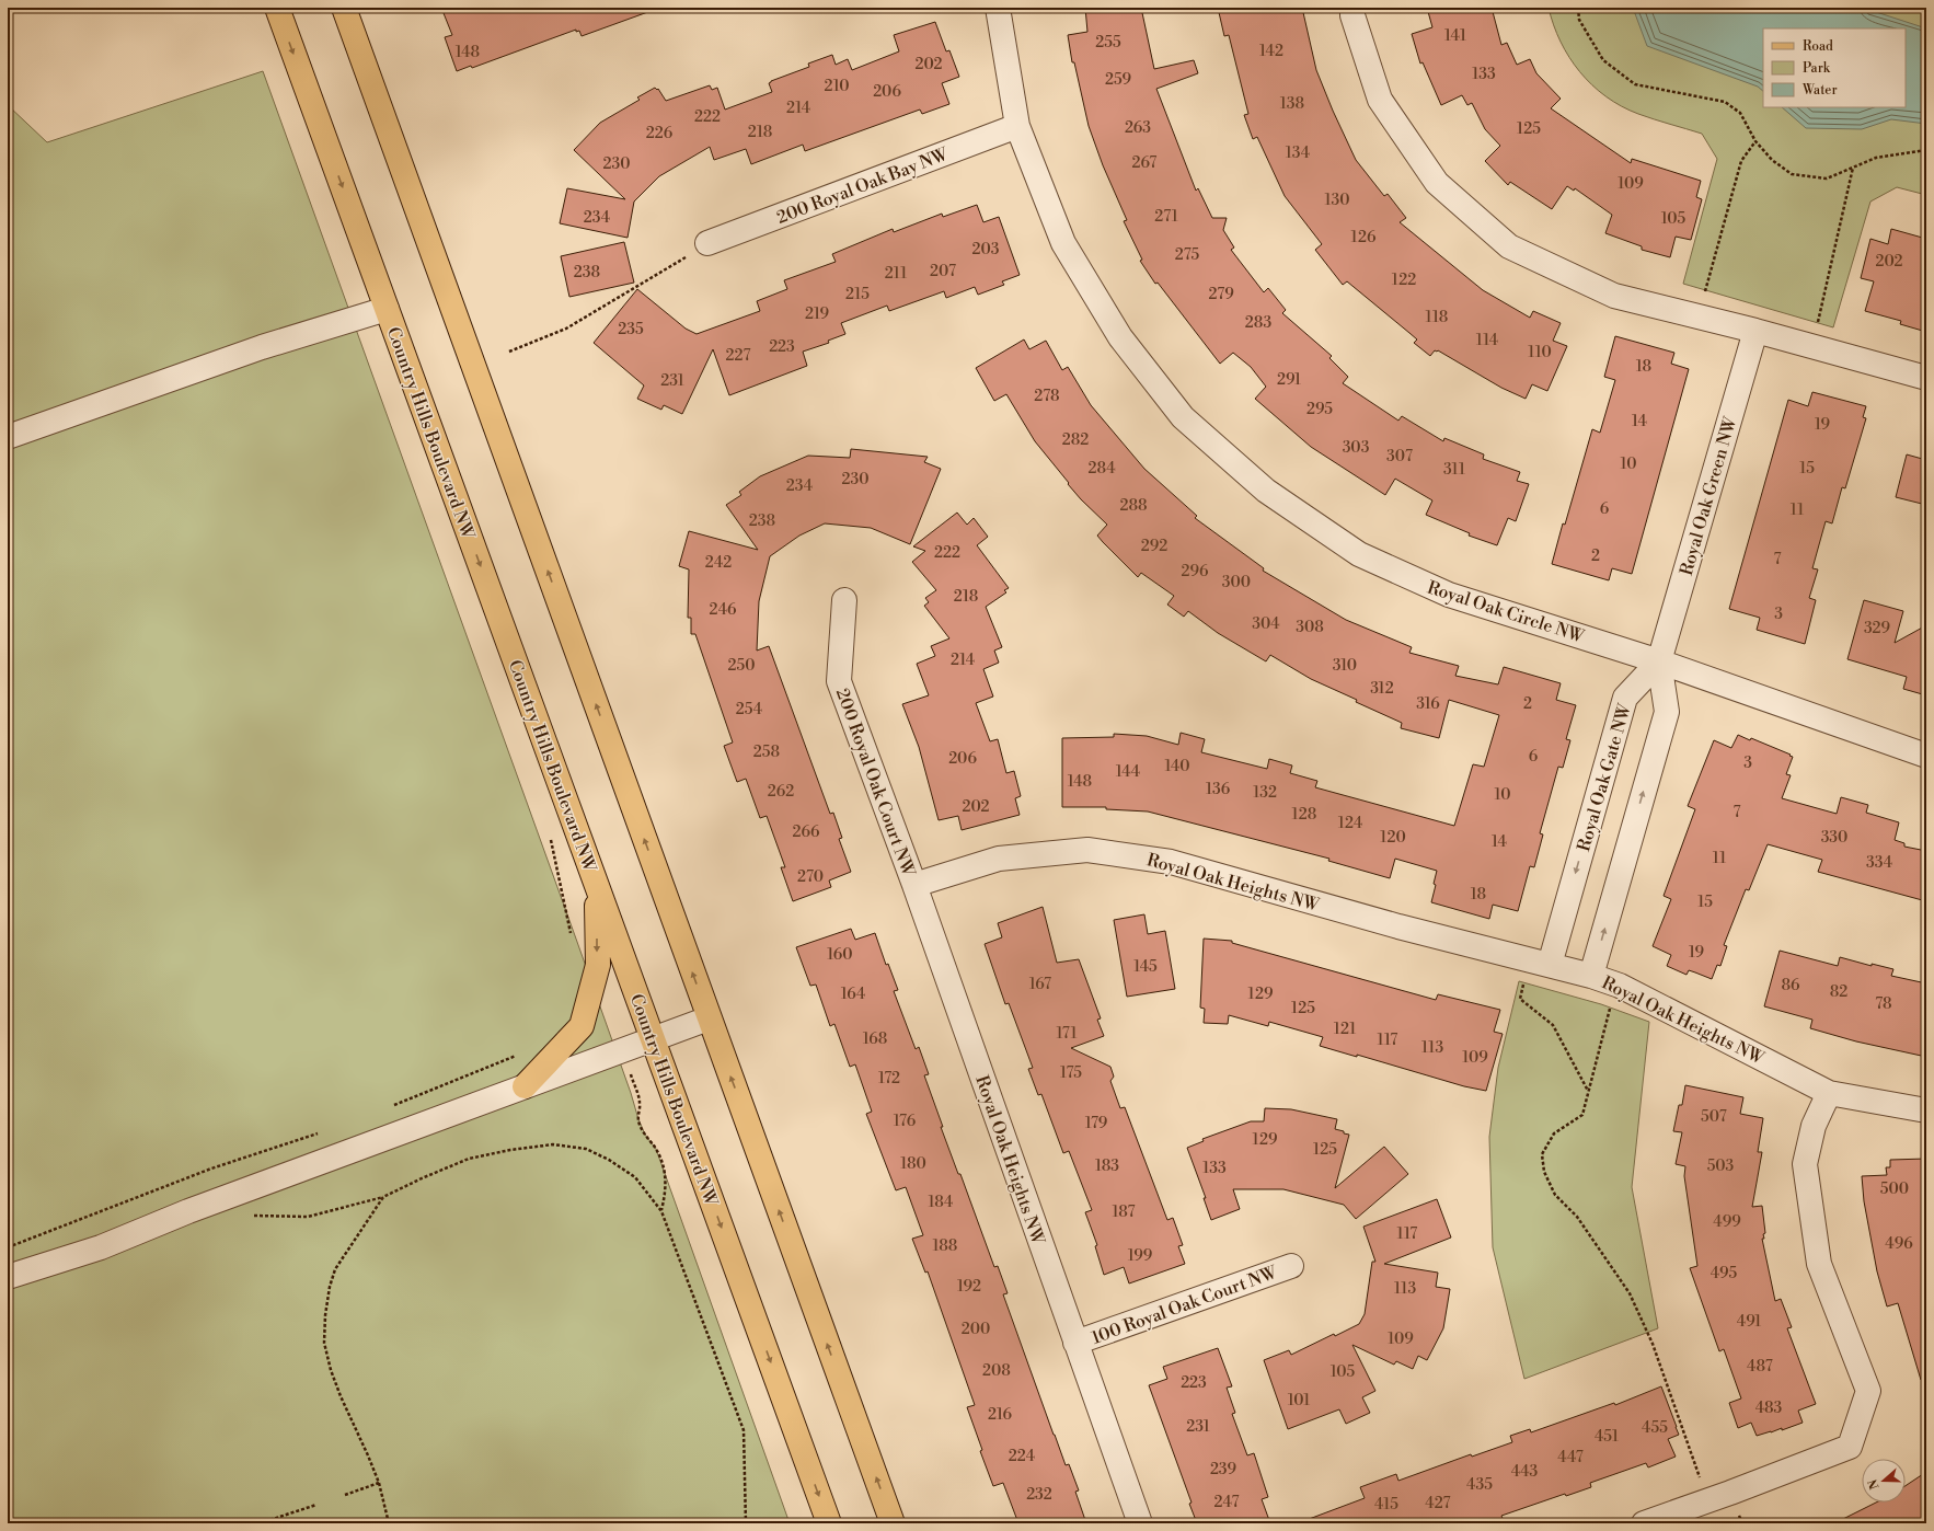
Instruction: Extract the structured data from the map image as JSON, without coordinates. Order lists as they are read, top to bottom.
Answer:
{
  "streets": {
    "main road": ["Country Hills Boulevard NW"],
    "street": [
      "200 Royal Oak Bay NW",
      "Royal Oak Green NW",
      "Royal Oak Circle NW",
      "Royal Oak Gate NW",
      "200 Royal Oak Court NW",
      "Royal Oak Heights NW",
      "100 Royal Oak Court NW"
    ]
  },
  "crossings": [
    ["200 Royal Oak Bay NW", "Royal Oak Circle NW"],
    ["Royal Oak Green NW", "Royal Oak Circle NW"],
    ["Royal Oak Green NW", "Royal Oak Gate NW"],
    ["Royal Oak Circle NW", "Royal Oak Gate NW"],
    ["Royal Oak Gate NW", "Royal Oak Heights NW"],
    ["200 Royal Oak Court NW", "Royal Oak Heights NW"],
    ["Royal Oak Heights NW", "100 Royal Oak Court NW"]
  ],
  "house_numbers": [
    "141",
    "255",
    "142",
    "148",
    "202",
    "133",
    "259",
    "210",
    "206",
    "138",
    "214",
    "222",
    "263",
    "125",
    "218",
    "226",
    "134",
    "267",
    "230",
    "109",
    "130",
    "271",
    "234",
    "105",
    "126",
    "203",
    "275",
    "202",
    "207",
    "238",
    "211",
    "122",
    "215",
    "279",
    "219",
    "118",
    "283",
    "235",
    "114",
    "223",
    "110",
    "227",
    "18",
    "291",
    "231",
    "278",
    "295",
    "14",
    "19",
    "282",
    "303",
    "307",
    "10",
    "284",
    "15",
    "311",
    "230",
    "234",
    "288",
    "6",
    "11",
    "238",
    "292",
    "222",
    "2",
    "7",
    "242",
    "296",
    "300",
    "218",
    "246",
    "3",
    "304",
    "308",
    "329",
    "214",
    "250",
    "310",
    "312",
    "316",
    "2",
    "254",
    "258",
    "6",
    "206",
    "3",
    "140",
    "144",
    "148",
    "136",
    "262",
    "132",
    "10",
    "202",
    "7",
    "128",
    "124",
    "266",
    "120",
    "330",
    "14",
    "11",
    "334",
    "270",
    "18",
    "15",
    "19",
    "160",
    "145",
    "167",
    "86",
    "82",
    "164",
    "129",
    "78",
    "125",
    "121",
    "171",
    "168",
    "117",
    "113",
    "109",
    "175",
    "172",
    "507",
    "176",
    "179",
    "129",
    "125",
    "180",
    "183",
    "503",
    "133",
    "500",
    "184",
    "187",
    "499",
    "117",
    "496",
    "188",
    "199",
    "495",
    "192",
    "113",
    "491",
    "200",
    "109",
    "487",
    "208",
    "105",
    "223",
    "101",
    "483",
    "216",
    "231",
    "455",
    "451",
    "224",
    "447",
    "239",
    "443",
    "435",
    "232",
    "247",
    "427",
    "415"
  ],
  "legend": ["Road", "Park", "Water"],
  "north": "left"
}
